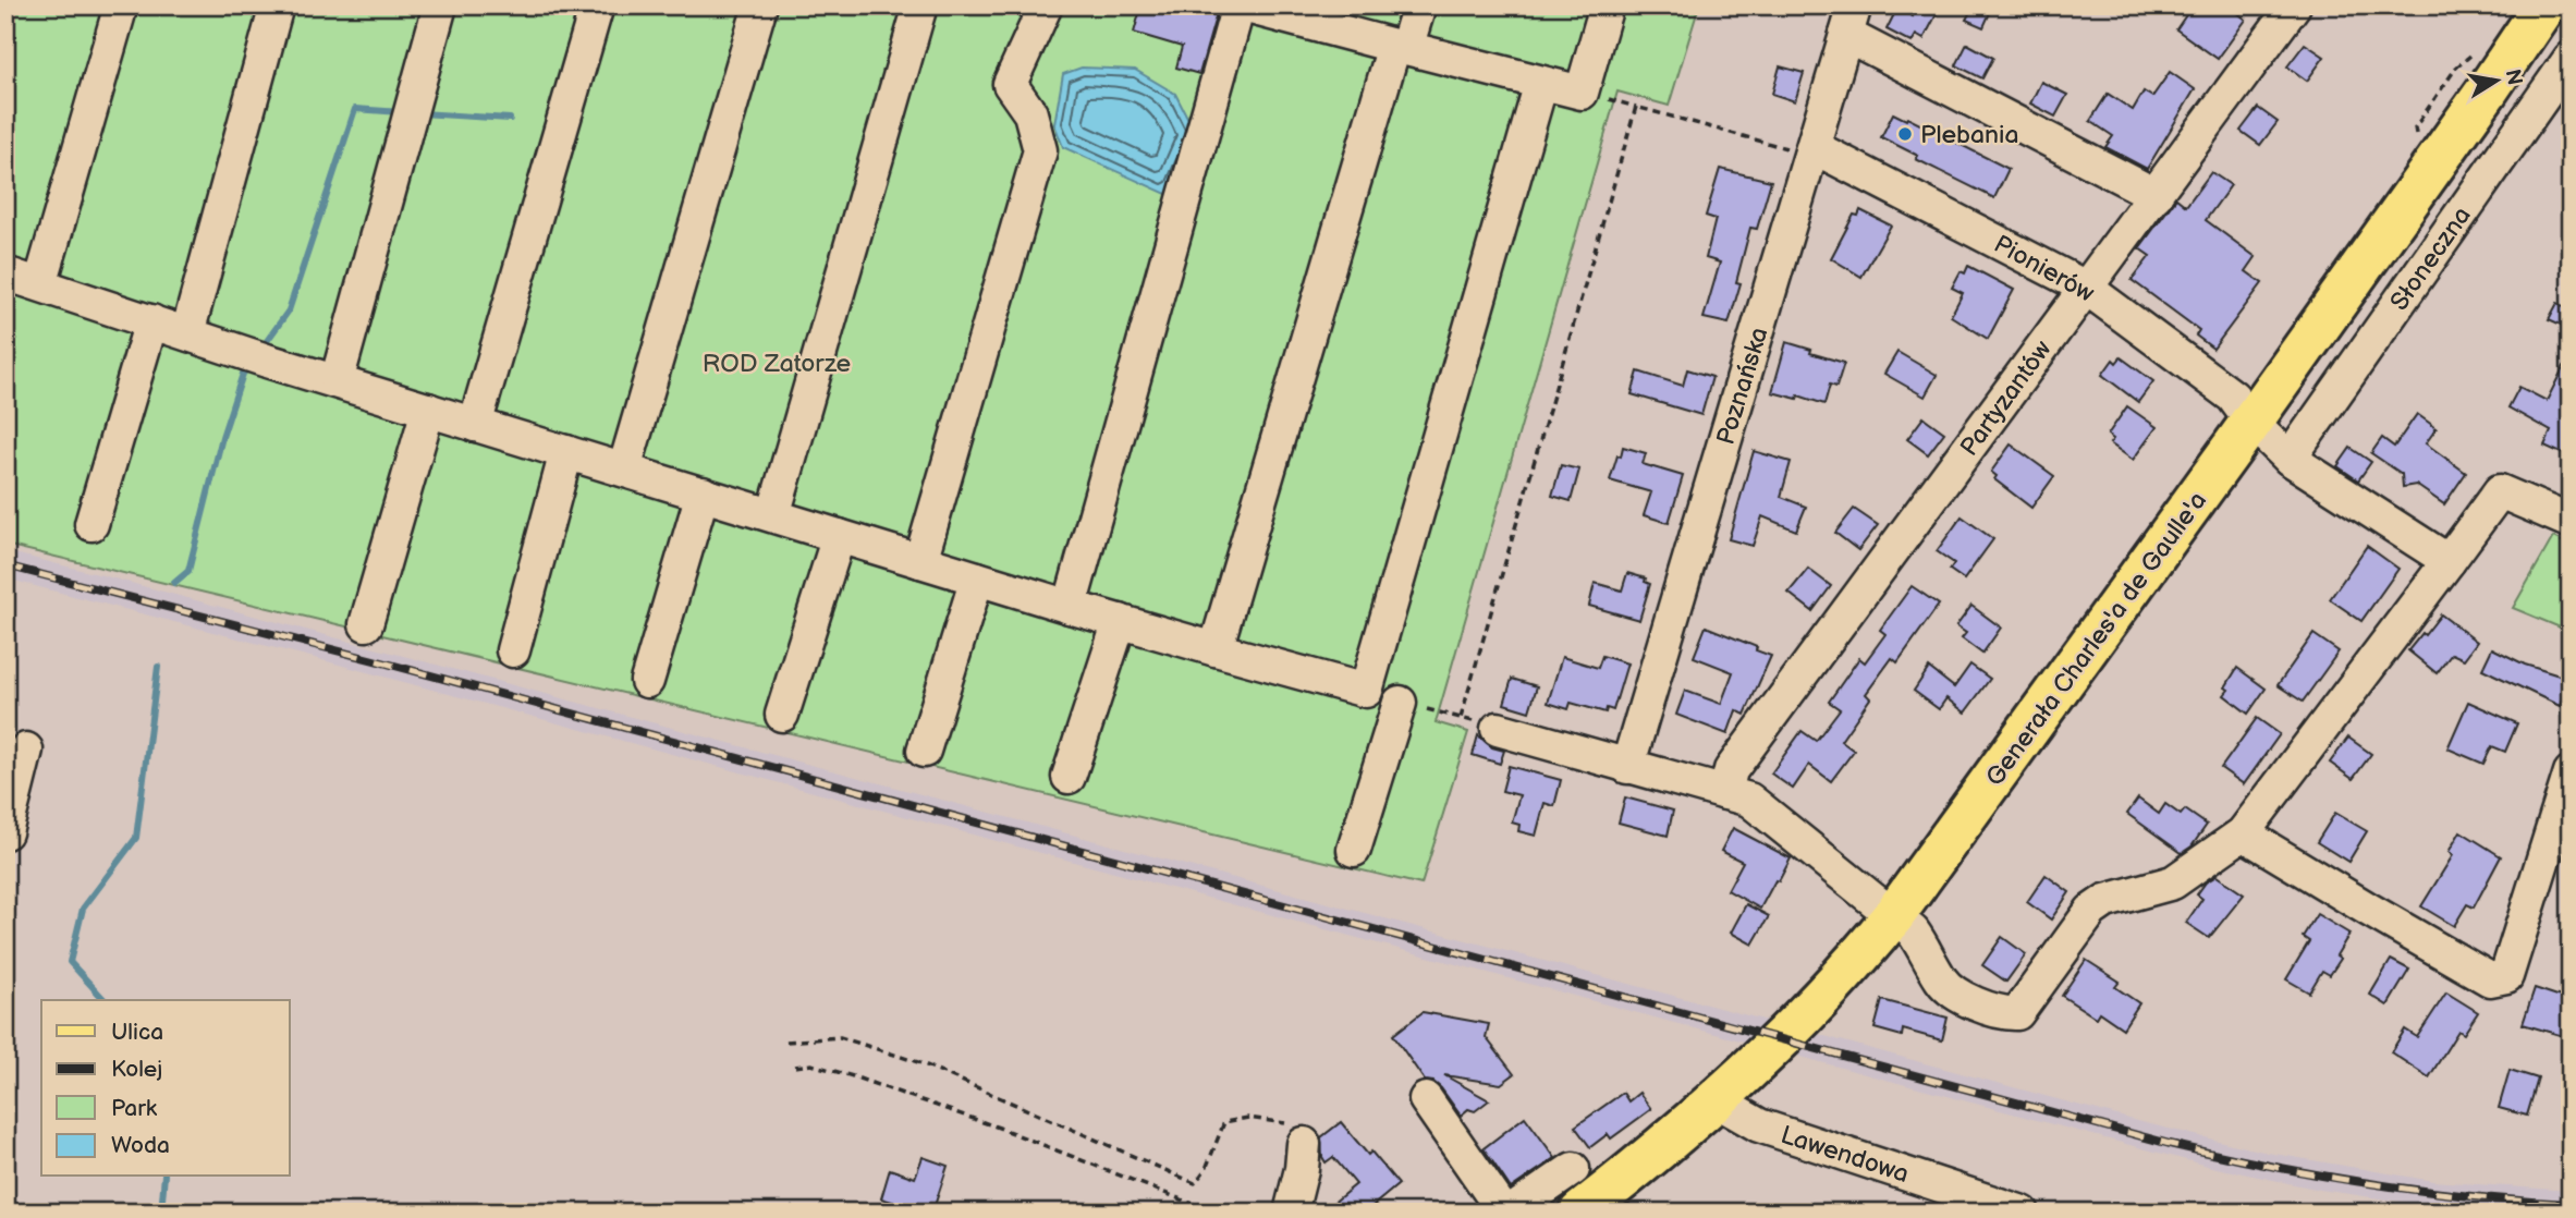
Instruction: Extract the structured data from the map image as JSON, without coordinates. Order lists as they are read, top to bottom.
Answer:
{
  "streets": {
    "main road": ["Generała Charles'a de Gaulle'a"],
    "street": [
      "Słoneczna",
      "Pionierów",
      "Poznańska",
      "Partyzantów",
      "Lawendowa"
    ]
  },
  "crossings": [
    ["Słoneczna", "Pionierów"],
    ["Pionierów", "Poznańska"],
    ["Pionierów", "Partyzantów"],
    ["Pionierów", "Generała Charles'a de Gaulle'a"],
    ["Generała Charles'a de Gaulle'a", "Lawendowa"]
  ],
  "parks": ["ROD Zatorze"],
  "places": ["Plebania"],
  "legend": [
    "Ulica",
    "Kolej",
    "Park",
    "Woda"
  ],
  "north": "right"
}
